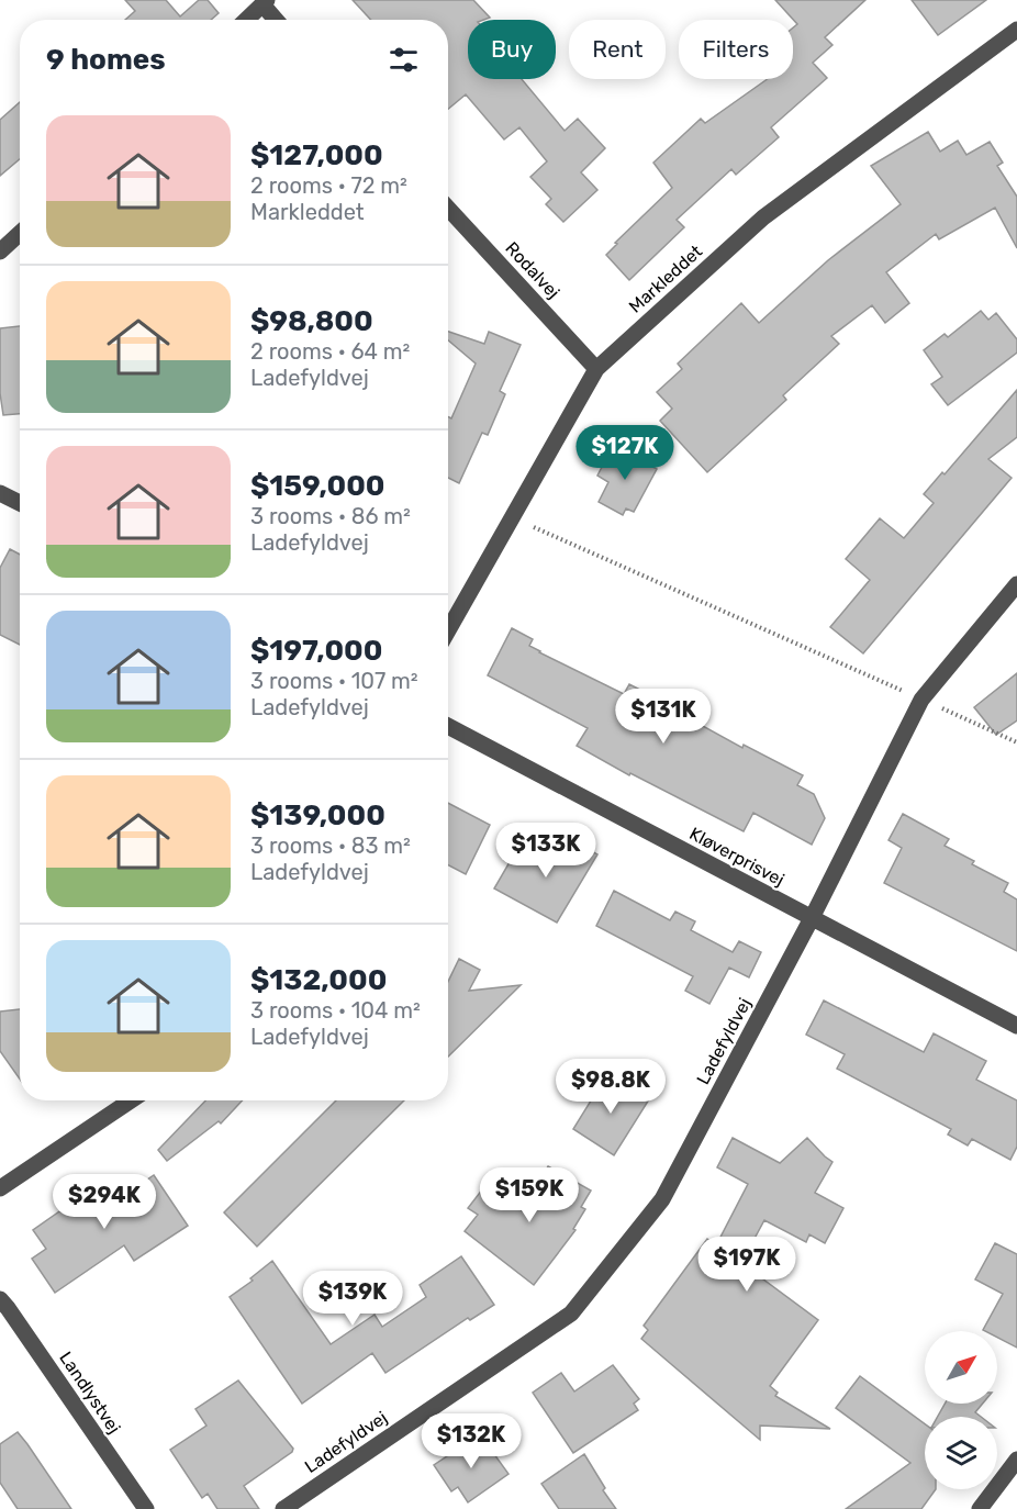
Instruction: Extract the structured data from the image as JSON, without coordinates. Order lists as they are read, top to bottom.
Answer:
{
  "streets": {
    "street": [
      "Rodalvej",
      "Markleddet",
      "Kløverprisvej",
      "Ladefyldvej",
      "Landlystvej"
    ]
  },
  "crossings": [
    ["Rodalvej", "Markleddet"],
    ["Kløverprisvej", "Ladefyldvej"]
  ],
  "north": "top right",
  "page": {
    "chip": ["Buy", "Rent", "Filters"],
    "heading": "9 homes",
    "list": [
      {
        "name": "$127,000",
        "note": "2 rooms · 72 m² · Markleddet"
      },
      {
        "name": "$98,800",
        "note": "2 rooms · 64 m² · Ladefyldvej"
      },
      {
        "name": "$159,000",
        "note": "3 rooms · 86 m² · Ladefyldvej"
      },
      {
        "name": "$197,000",
        "note": "3 rooms · 107 m² · Ladefyldvej"
      },
      {
        "name": "$139,000",
        "note": "3 rooms · 83 m² · Ladefyldvej"
      },
      {
        "name": "$132,000",
        "note": "3 rooms · 104 m² · Ladefyldvej"
      }
    ],
    "price": [
      "$127K",
      "$131K",
      "$133K",
      "$98.8K",
      "$159K",
      "$294K",
      "$197K",
      "$139K",
      "$132K"
    ]
  }
}
